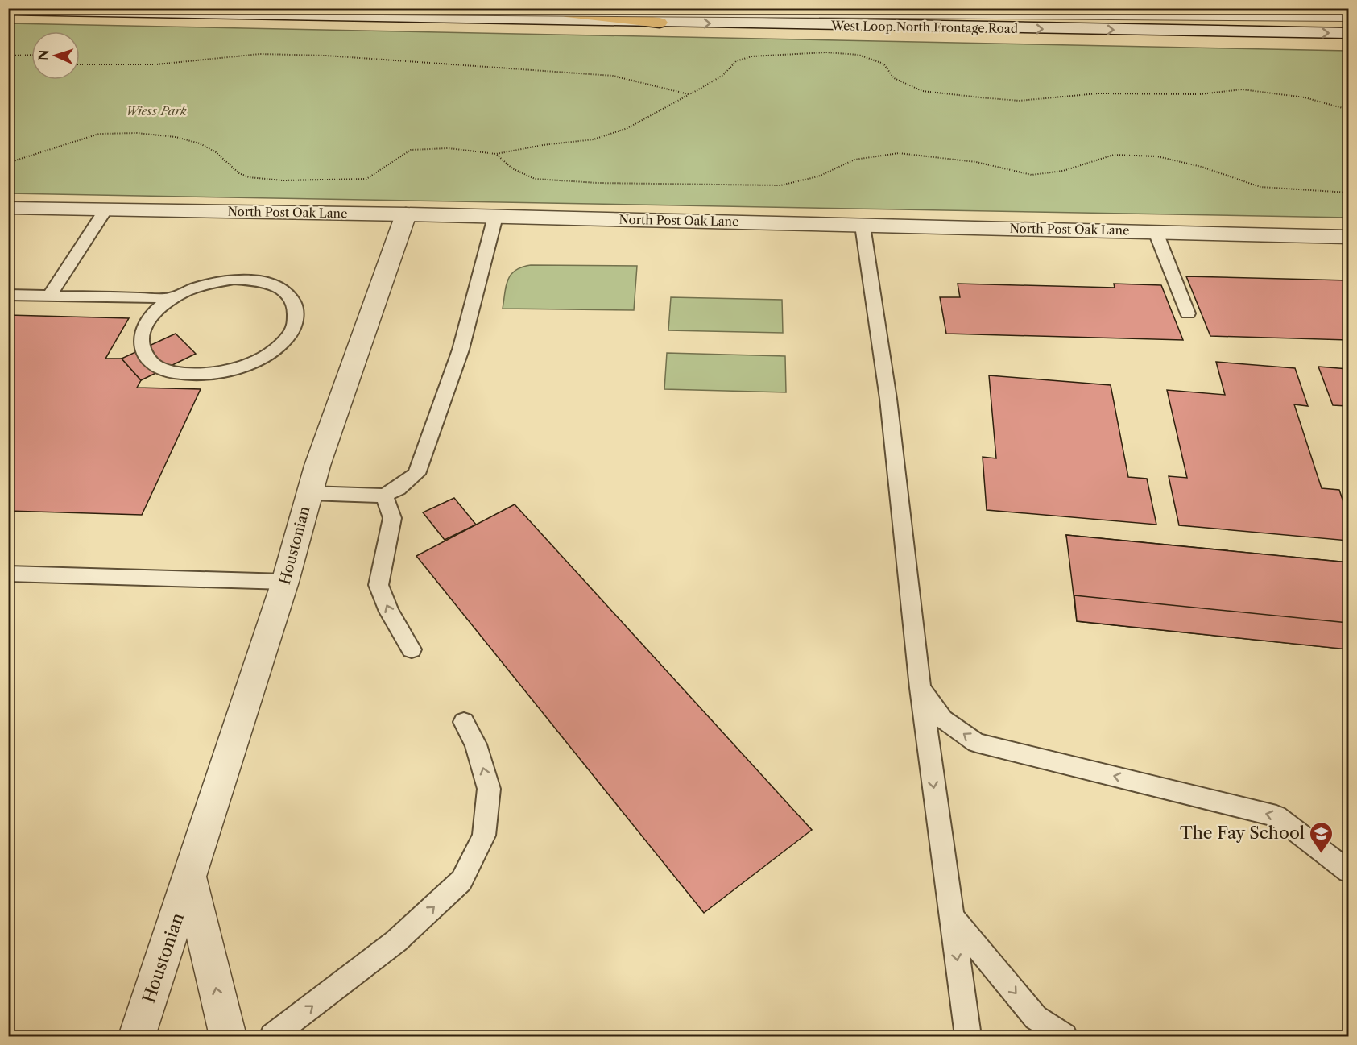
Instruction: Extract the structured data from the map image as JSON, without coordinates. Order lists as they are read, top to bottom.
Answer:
{
  "streets": {
    "street": ["West Loop North Frontage Road", "North Post Oak Lane", "Houstonian"]
  },
  "crossings": [
    ["North Post Oak Lane", "Houstonian"]
  ],
  "one_way": ["West Loop North Frontage Road"],
  "parks": ["Wiess Park"],
  "places": {
    "school or university": ["The Fay School"]
  },
  "north": "left"
}
